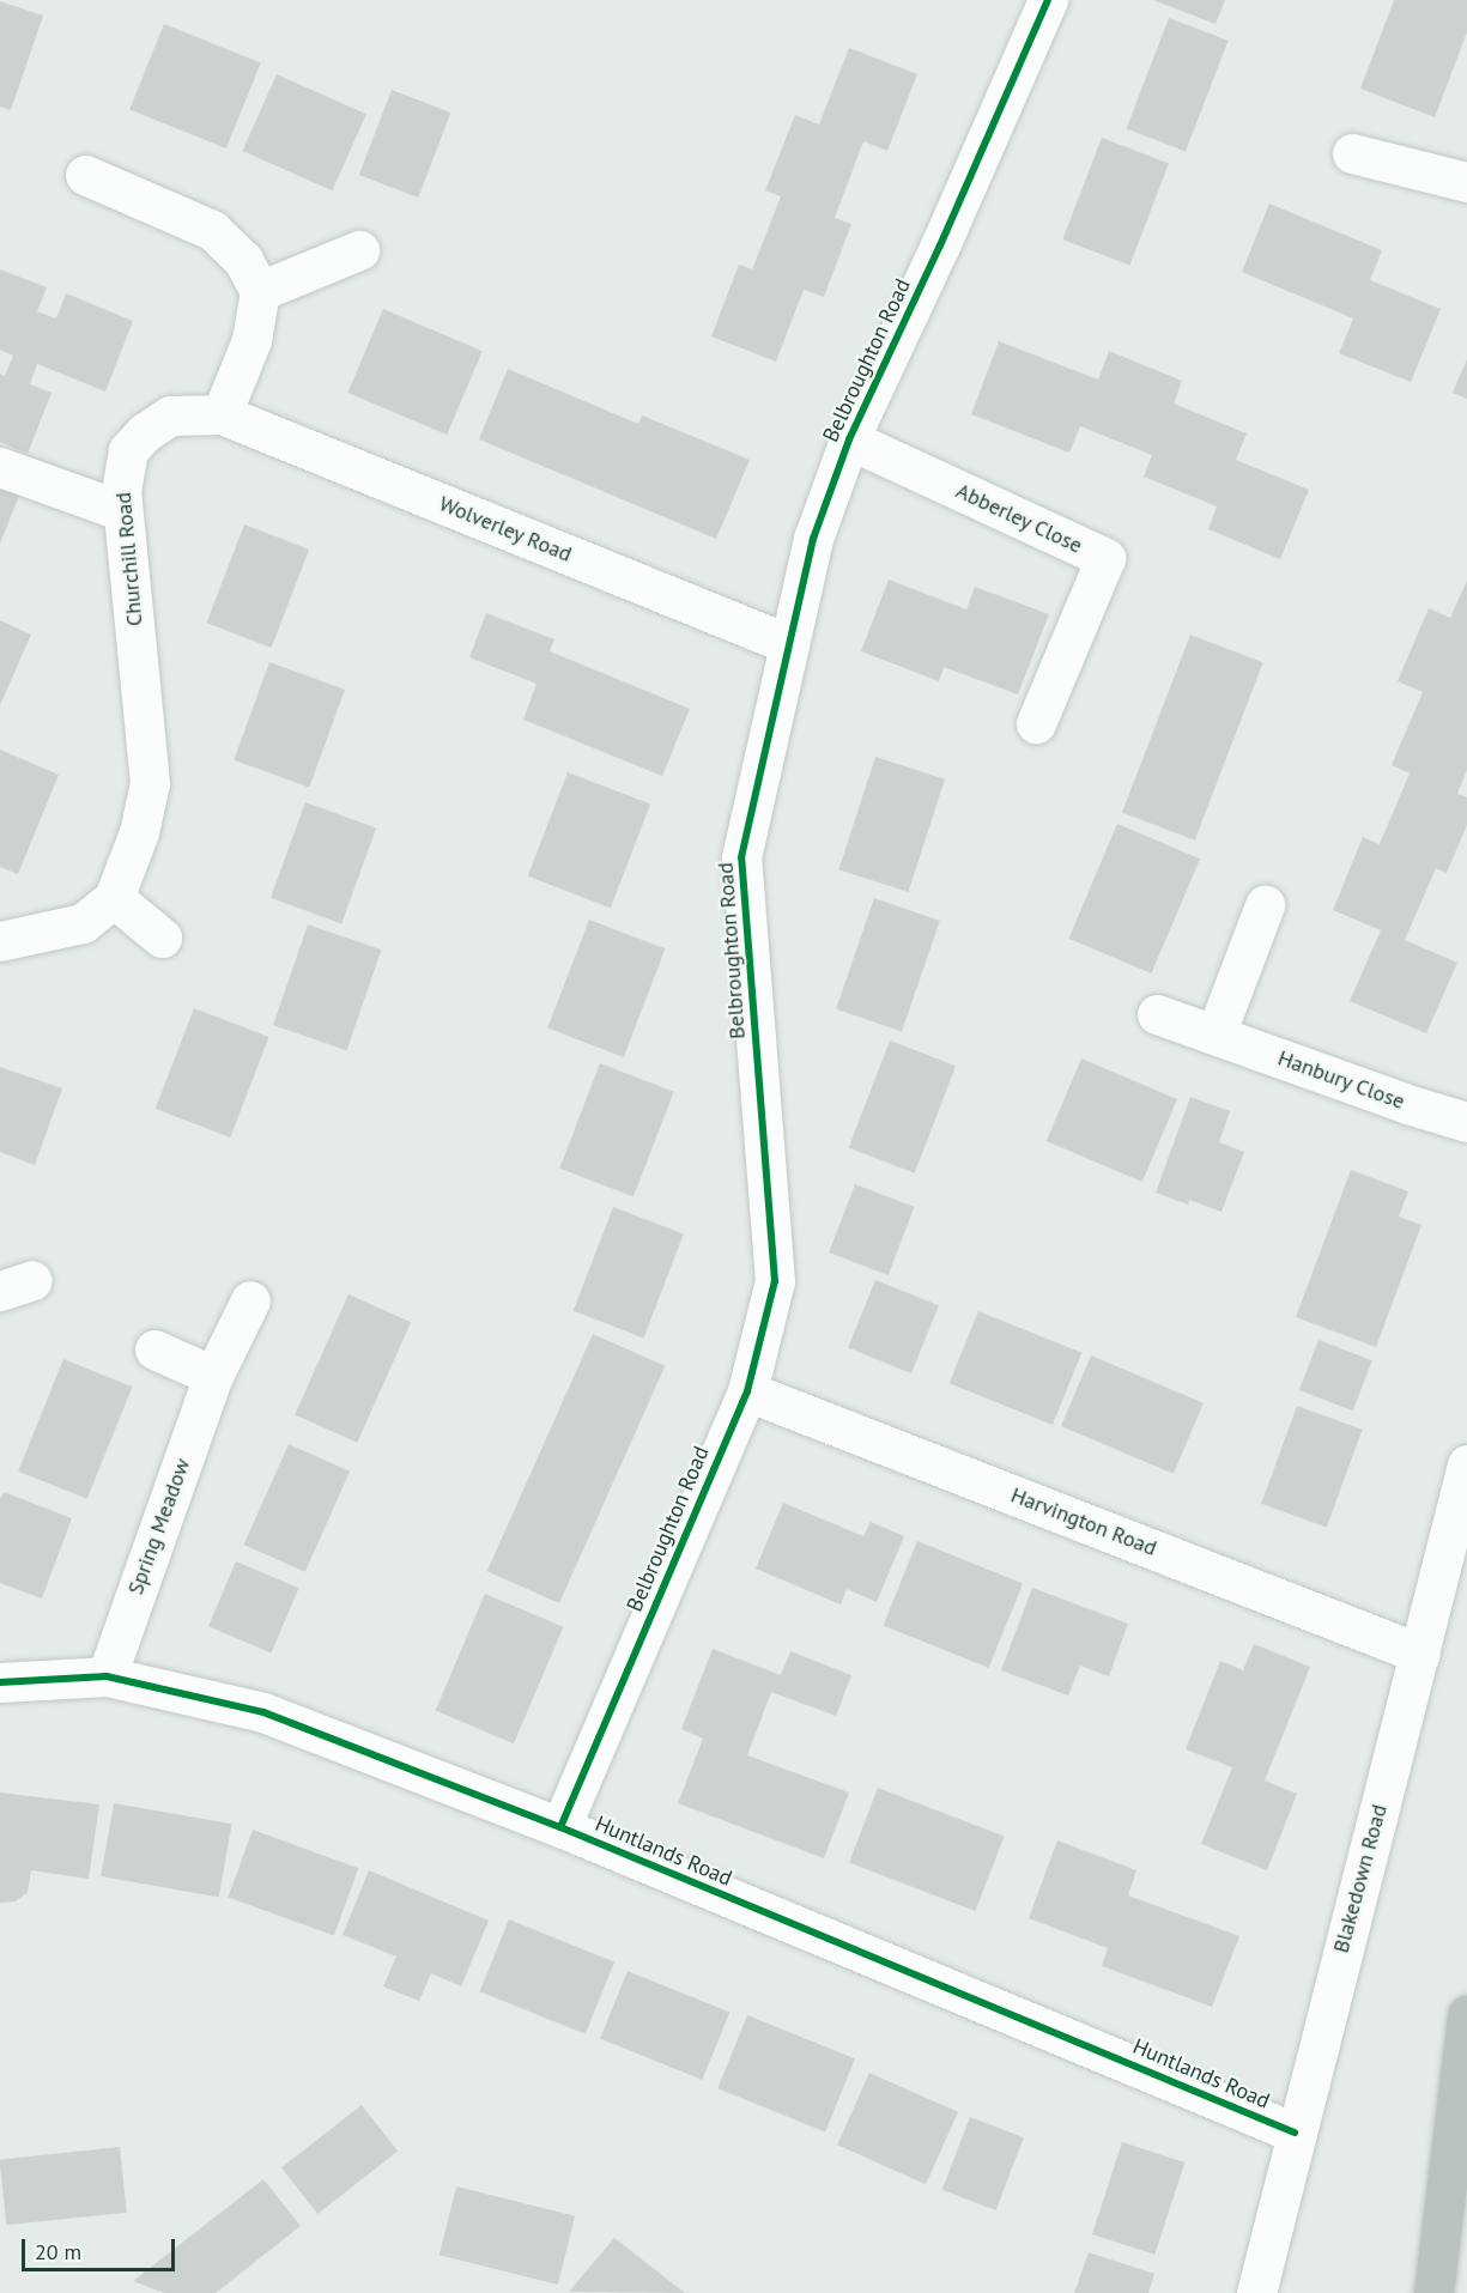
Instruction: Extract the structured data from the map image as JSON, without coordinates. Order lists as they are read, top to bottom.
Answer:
{
  "streets": {
    "street": [
      "Belbroughton Road",
      "Abberley Close",
      "Wolverley Road",
      "Churchill Road",
      "Hanbury Close",
      "Harvington Road",
      "Spring Meadow",
      "Huntlands Road",
      "Blakedown Road"
    ]
  },
  "crossings": [
    ["Belbroughton Road", "Abberley Close"],
    ["Belbroughton Road", "Wolverley Road"],
    ["Belbroughton Road", "Harvington Road"],
    ["Belbroughton Road", "Huntlands Road"],
    ["Wolverley Road", "Churchill Road"],
    ["Harvington Road", "Blakedown Road"],
    ["Spring Meadow", "Huntlands Road"],
    ["Huntlands Road", "Blakedown Road"]
  ],
  "scale_bar": "20 m"
}
